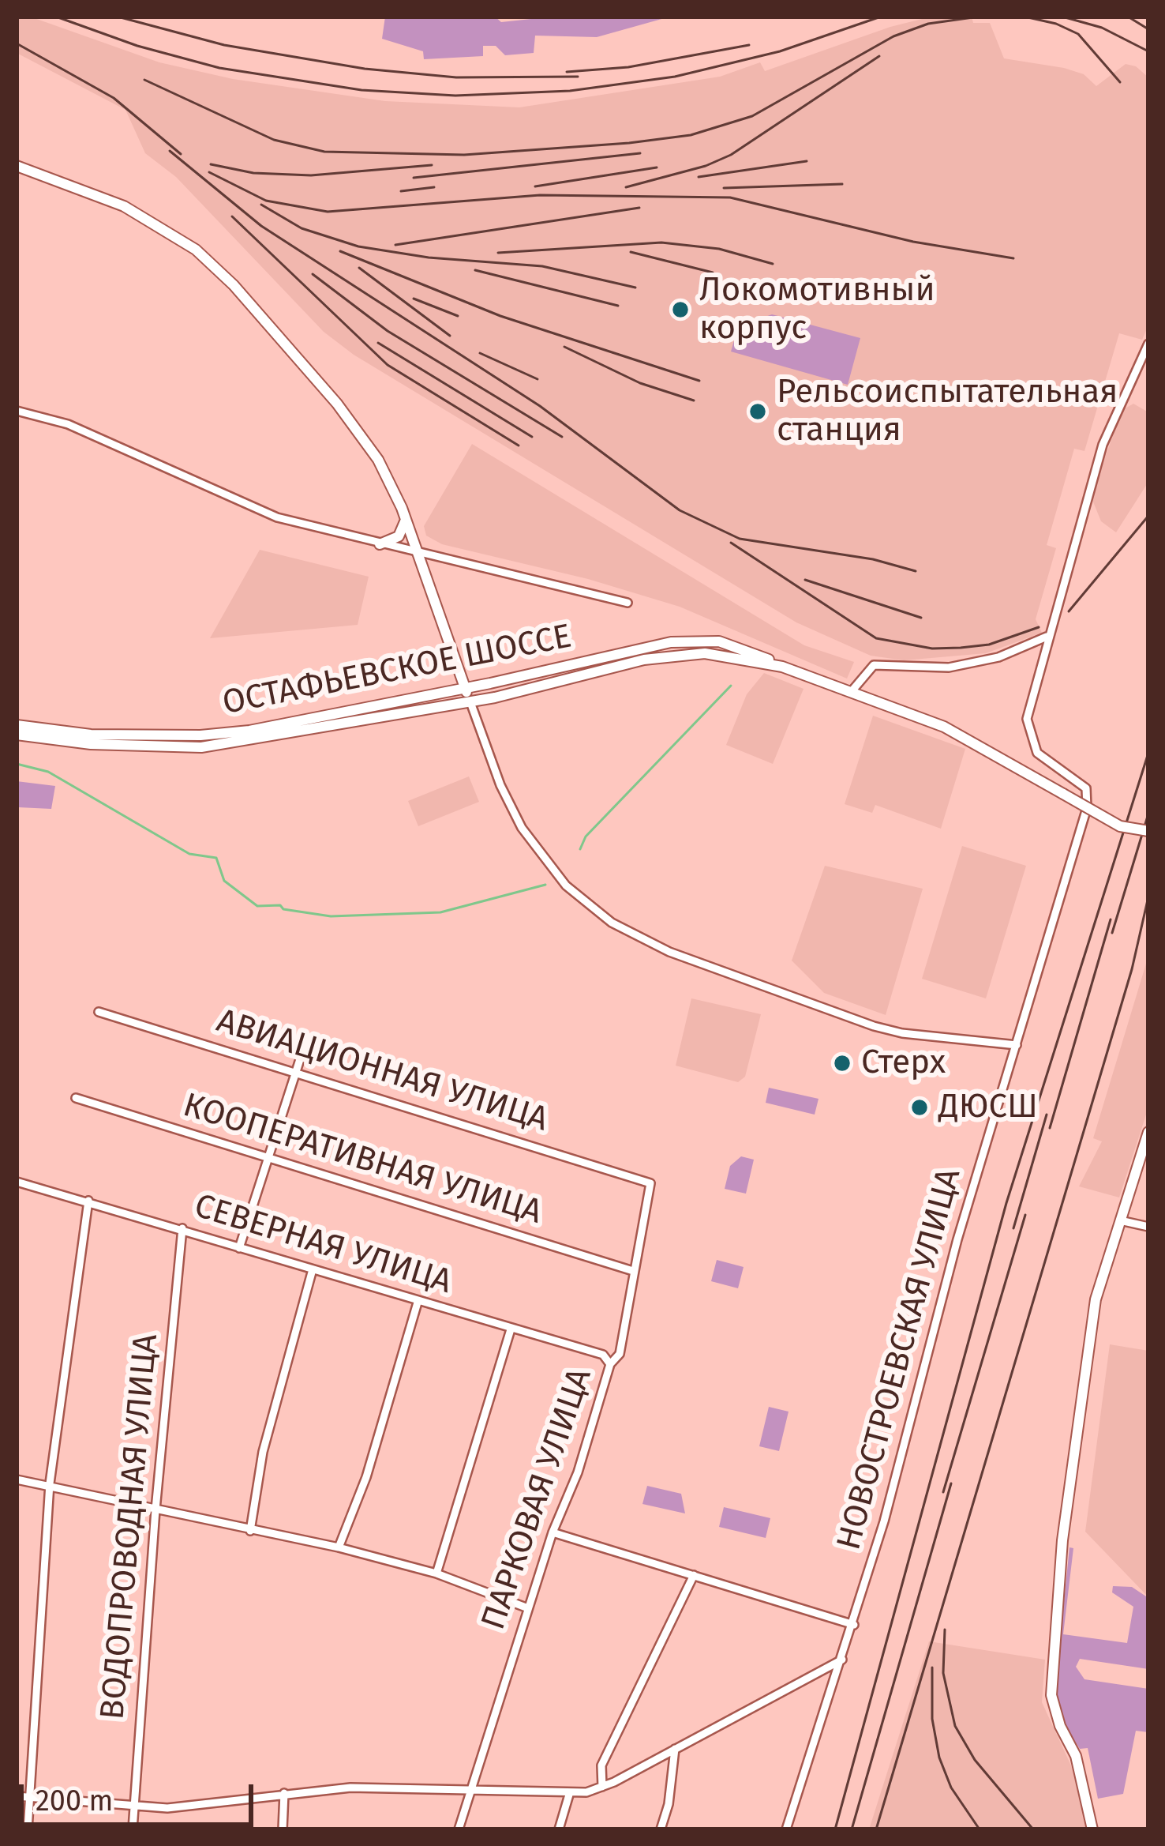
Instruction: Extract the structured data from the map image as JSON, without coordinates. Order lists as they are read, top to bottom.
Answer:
{
  "streets": {
    "main road": ["ОСТАФЬЕВСКОЕ ШОССЕ"],
    "street": [
      "АВИАЦИОННАЯ УЛИЦА",
      "КООПЕРАТИВНАЯ УЛИЦА",
      "СЕВЕРНАЯ УЛИЦА",
      "НОВОСТРОЕВСКАЯ УЛИЦА",
      "ПАРКОВАЯ УЛИЦА",
      "ВОДОПРОВОДНАЯ УЛИЦА"
    ]
  },
  "crossings": [
    ["АВИАЦИОННАЯ УЛИЦА", "ПАРКОВАЯ УЛИЦА"],
    ["КООПЕРАТИВНАЯ УЛИЦА", "ПАРКОВАЯ УЛИЦА"],
    ["СЕВЕРНАЯ УЛИЦА", "ПАРКОВАЯ УЛИЦА"],
    ["СЕВЕРНАЯ УЛИЦА", "ВОДОПРОВОДНАЯ УЛИЦА"]
  ],
  "places": [
    "Локомотивный корпус",
    "Рельсоиспытательная станция",
    "Стерх",
    "ДЮСШ"
  ],
  "scale_bar": "200 m"
}
